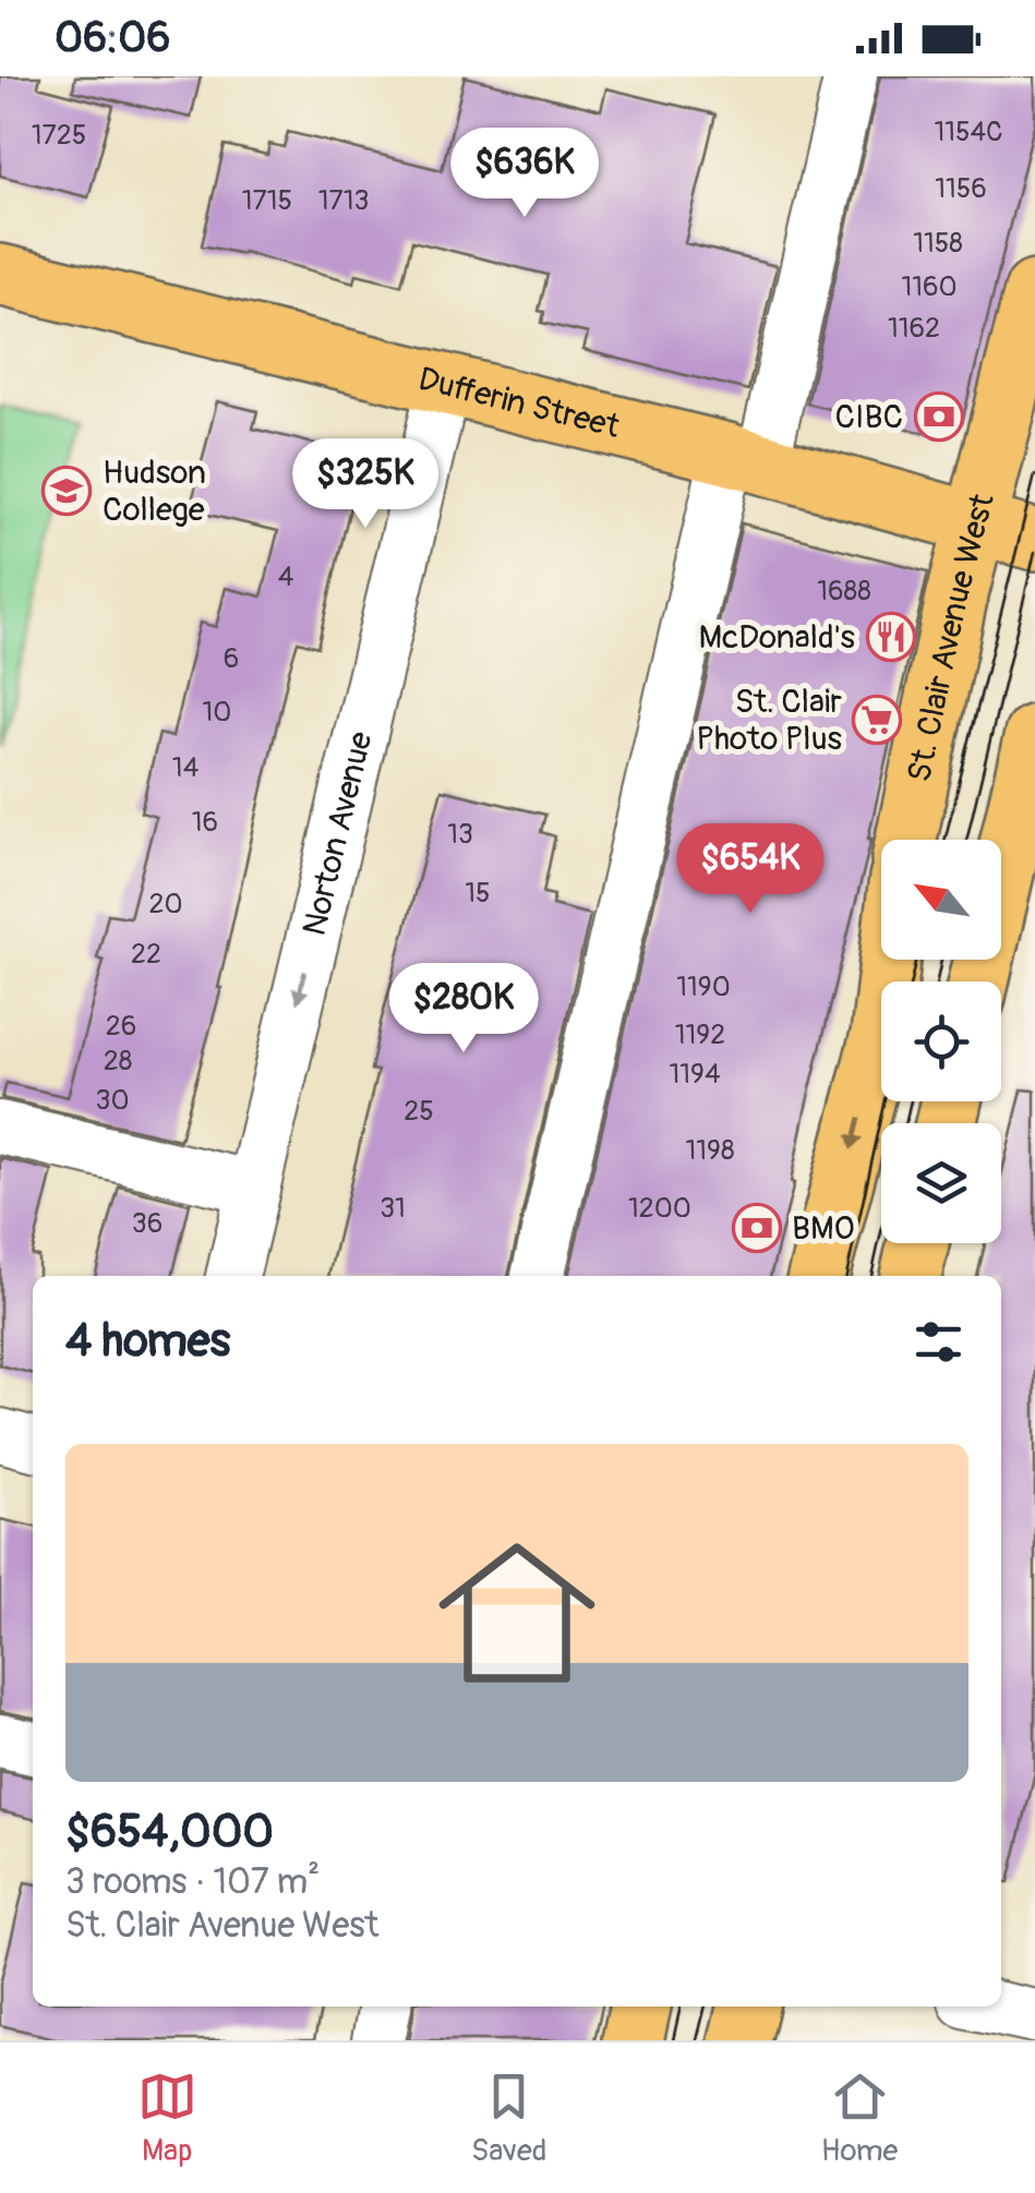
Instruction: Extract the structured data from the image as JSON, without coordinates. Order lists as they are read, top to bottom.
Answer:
{
  "streets": {
    "main road": ["Dufferin Street", "St. Clair Avenue West"],
    "street": ["Norton Avenue"]
  },
  "crossings": [
    ["Dufferin Street", "St. Clair Avenue West"],
    ["Dufferin Street", "Norton Avenue"]
  ],
  "places": {
    "bank": ["CIBC", "BMO"],
    "school or university": ["Hudson College"],
    "restaurant": ["McDonald's"],
    "supermarket": ["St. Clair Photo Plus"]
  },
  "house_numbers": [
    "1154C",
    "1725",
    "1156",
    "1715",
    "1713",
    "1158",
    "1160",
    "1162",
    "4",
    "1688",
    "6",
    "10",
    "14",
    "16",
    "13",
    "15",
    "20",
    "22",
    "1190",
    "26",
    "1192",
    "28",
    "1194",
    "30",
    "25",
    "1198",
    "31",
    "1200",
    "36"
  ],
  "north": "top left",
  "page": {
    "status": "06:06",
    "price": [
      "$636K",
      "$325K",
      "$654K",
      "$280K"
    ],
    "heading": "4 homes",
    "list": [
      {
        "name": "$654,000",
        "note": "3 rooms · 107 m² · St. Clair Avenue West"
      }
    ],
    "tabs": ["Map", "Saved", "Home"]
  }
}
